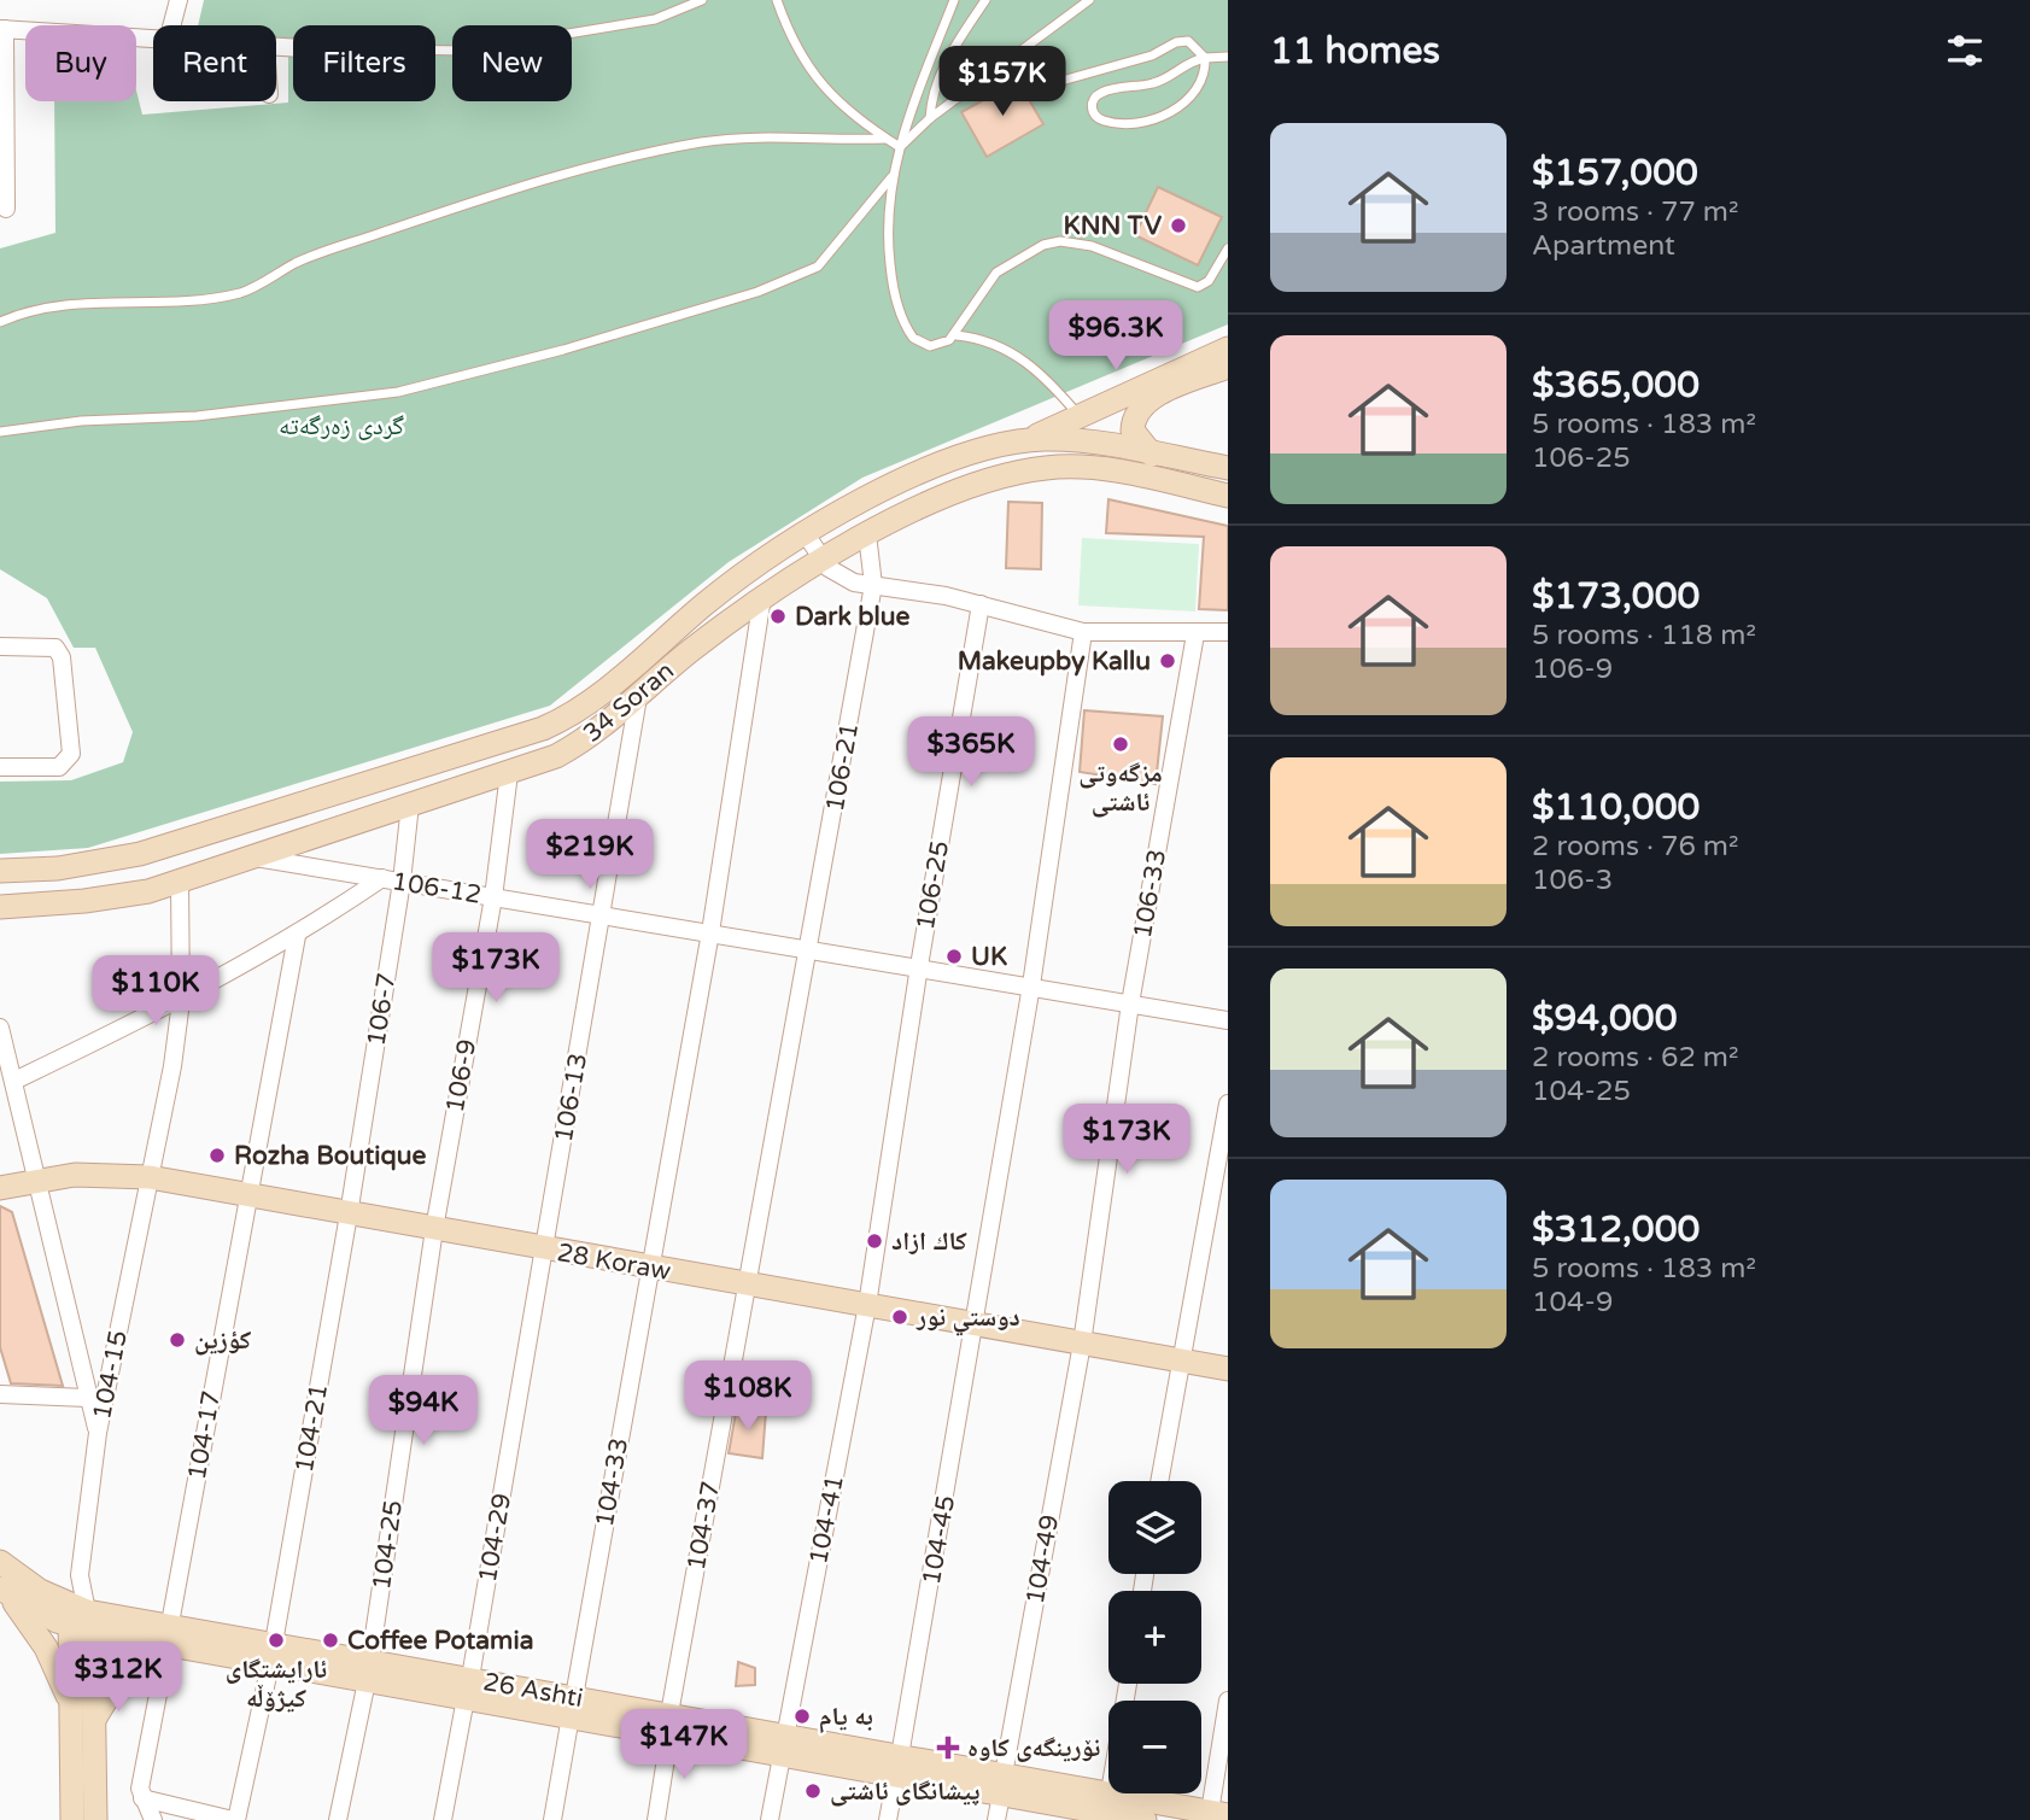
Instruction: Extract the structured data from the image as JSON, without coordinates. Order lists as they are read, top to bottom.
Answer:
{
  "streets": {
    "main road": ["34 Soran", "28 Koraw", "26 Ashti"],
    "street": [
      "106-21",
      "106-25",
      "106-12",
      "106-33",
      "106-7",
      "106-9",
      "106-13",
      "104-15",
      "104-21",
      "104-17",
      "104-33",
      "104-41",
      "104-37",
      "104-29",
      "104-45",
      "104-25",
      "104-49"
    ]
  },
  "crossings": [
    ["34 Soran", "106-21"],
    ["34 Soran", "106-12"],
    ["34 Soran", "106-7"],
    ["34 Soran", "106-9"],
    ["34 Soran", "106-13"],
    ["34 Soran", "104-15"],
    ["34 Soran", "104-33"],
    ["106-21", "106-12"],
    ["106-21", "28 Koraw"],
    ["106-21", "104-37"],
    ["106-25", "106-12"],
    ["106-25", "28 Koraw"],
    ["106-25", "104-41"],
    ["106-12", "106-33"],
    ["106-12", "106-7"],
    ["106-12", "106-9"],
    ["106-12", "106-13"],
    ["106-12", "104-33"],
    ["106-12", "104-45"],
    ["106-33", "28 Koraw"],
    ["106-33", "104-49"],
    ["106-7", "28 Koraw"],
    ["106-7", "104-21"],
    ["106-9", "28 Koraw"],
    ["106-9", "104-25"],
    ["106-13", "28 Koraw"],
    ["106-13", "104-29"],
    ["28 Koraw", "104-15"],
    ["28 Koraw", "104-21"],
    ["28 Koraw", "104-17"],
    ["28 Koraw", "104-33"],
    ["28 Koraw", "104-41"],
    ["28 Koraw", "104-37"],
    ["28 Koraw", "104-29"],
    ["28 Koraw", "104-45"],
    ["28 Koraw", "104-25"],
    ["28 Koraw", "104-49"],
    ["104-15", "26 Ashti"],
    ["104-21", "26 Ashti"],
    ["104-17", "26 Ashti"],
    ["104-33", "26 Ashti"],
    ["104-41", "26 Ashti"],
    ["104-37", "26 Ashti"],
    ["104-29", "26 Ashti"],
    ["104-45", "26 Ashti"],
    ["104-25", "26 Ashti"],
    ["104-49", "26 Ashti"]
  ],
  "parks": ["گردی زەرگەتە"],
  "places": {
    "other": [
      "KNN TV",
      "Dark blue",
      "Makeupby Kallu",
      "مزگەوتی ئاشتی",
      "UK",
      "Rozha Boutique",
      "كاك ازاد",
      "دوستي نور",
      "كؤزين",
      "ئارایشتگای کیژۆڵە",
      "Coffee Potamia",
      "به يام",
      "پیشانگای ئاشتی"
    ],
    "health": ["نۆرینگەی کاوە"]
  },
  "page": {
    "heading": "11 homes",
    "chip": [
      "Buy",
      "Rent",
      "Filters",
      "New"
    ],
    "price": [
      "$157K",
      "$96.3K",
      "$365K",
      "$219K",
      "$173K",
      "$110K",
      "$173K",
      "$108K",
      "$94K",
      "$312K",
      "$147K"
    ],
    "list": [
      {
        "name": "$157,000",
        "note": "3 rooms · 77 m² · Apartment"
      },
      {
        "name": "$365,000",
        "note": "5 rooms · 183 m² · 106-25"
      },
      {
        "name": "$173,000",
        "note": "5 rooms · 118 m² · 106-9"
      },
      {
        "name": "$110,000",
        "note": "2 rooms · 76 m² · 106-3"
      },
      {
        "name": "$94,000",
        "note": "2 rooms · 62 m² · 104-25"
      },
      {
        "name": "$312,000",
        "note": "5 rooms · 183 m² · 104-9"
      }
    ],
    "map_buttons": ["+", "−"]
  }
}
